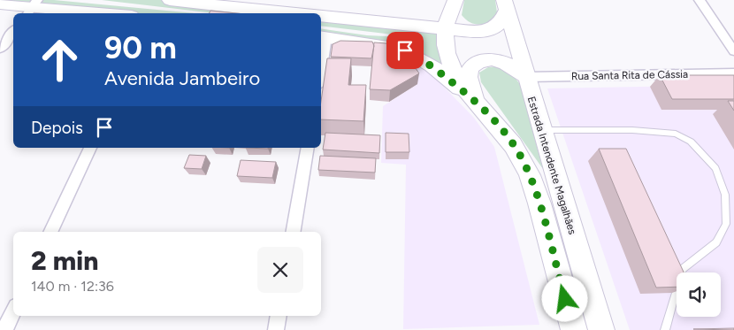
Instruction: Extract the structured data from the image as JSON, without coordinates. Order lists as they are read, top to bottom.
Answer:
{
  "streets": {
    "main road": ["Estrada Intendente Magalhães"],
    "street": ["Rua Santa Rita de Cássia"]
  },
  "crossings": [
    ["Rua Santa Rita de Cássia", "Estrada Intendente Magalhães"]
  ],
  "page": {
    "turn": ["90 m", "Avenida Jambeiro"],
    "then": "Depois",
    "heading": ["2 min", "140 m · 12:36"]
  }
}
